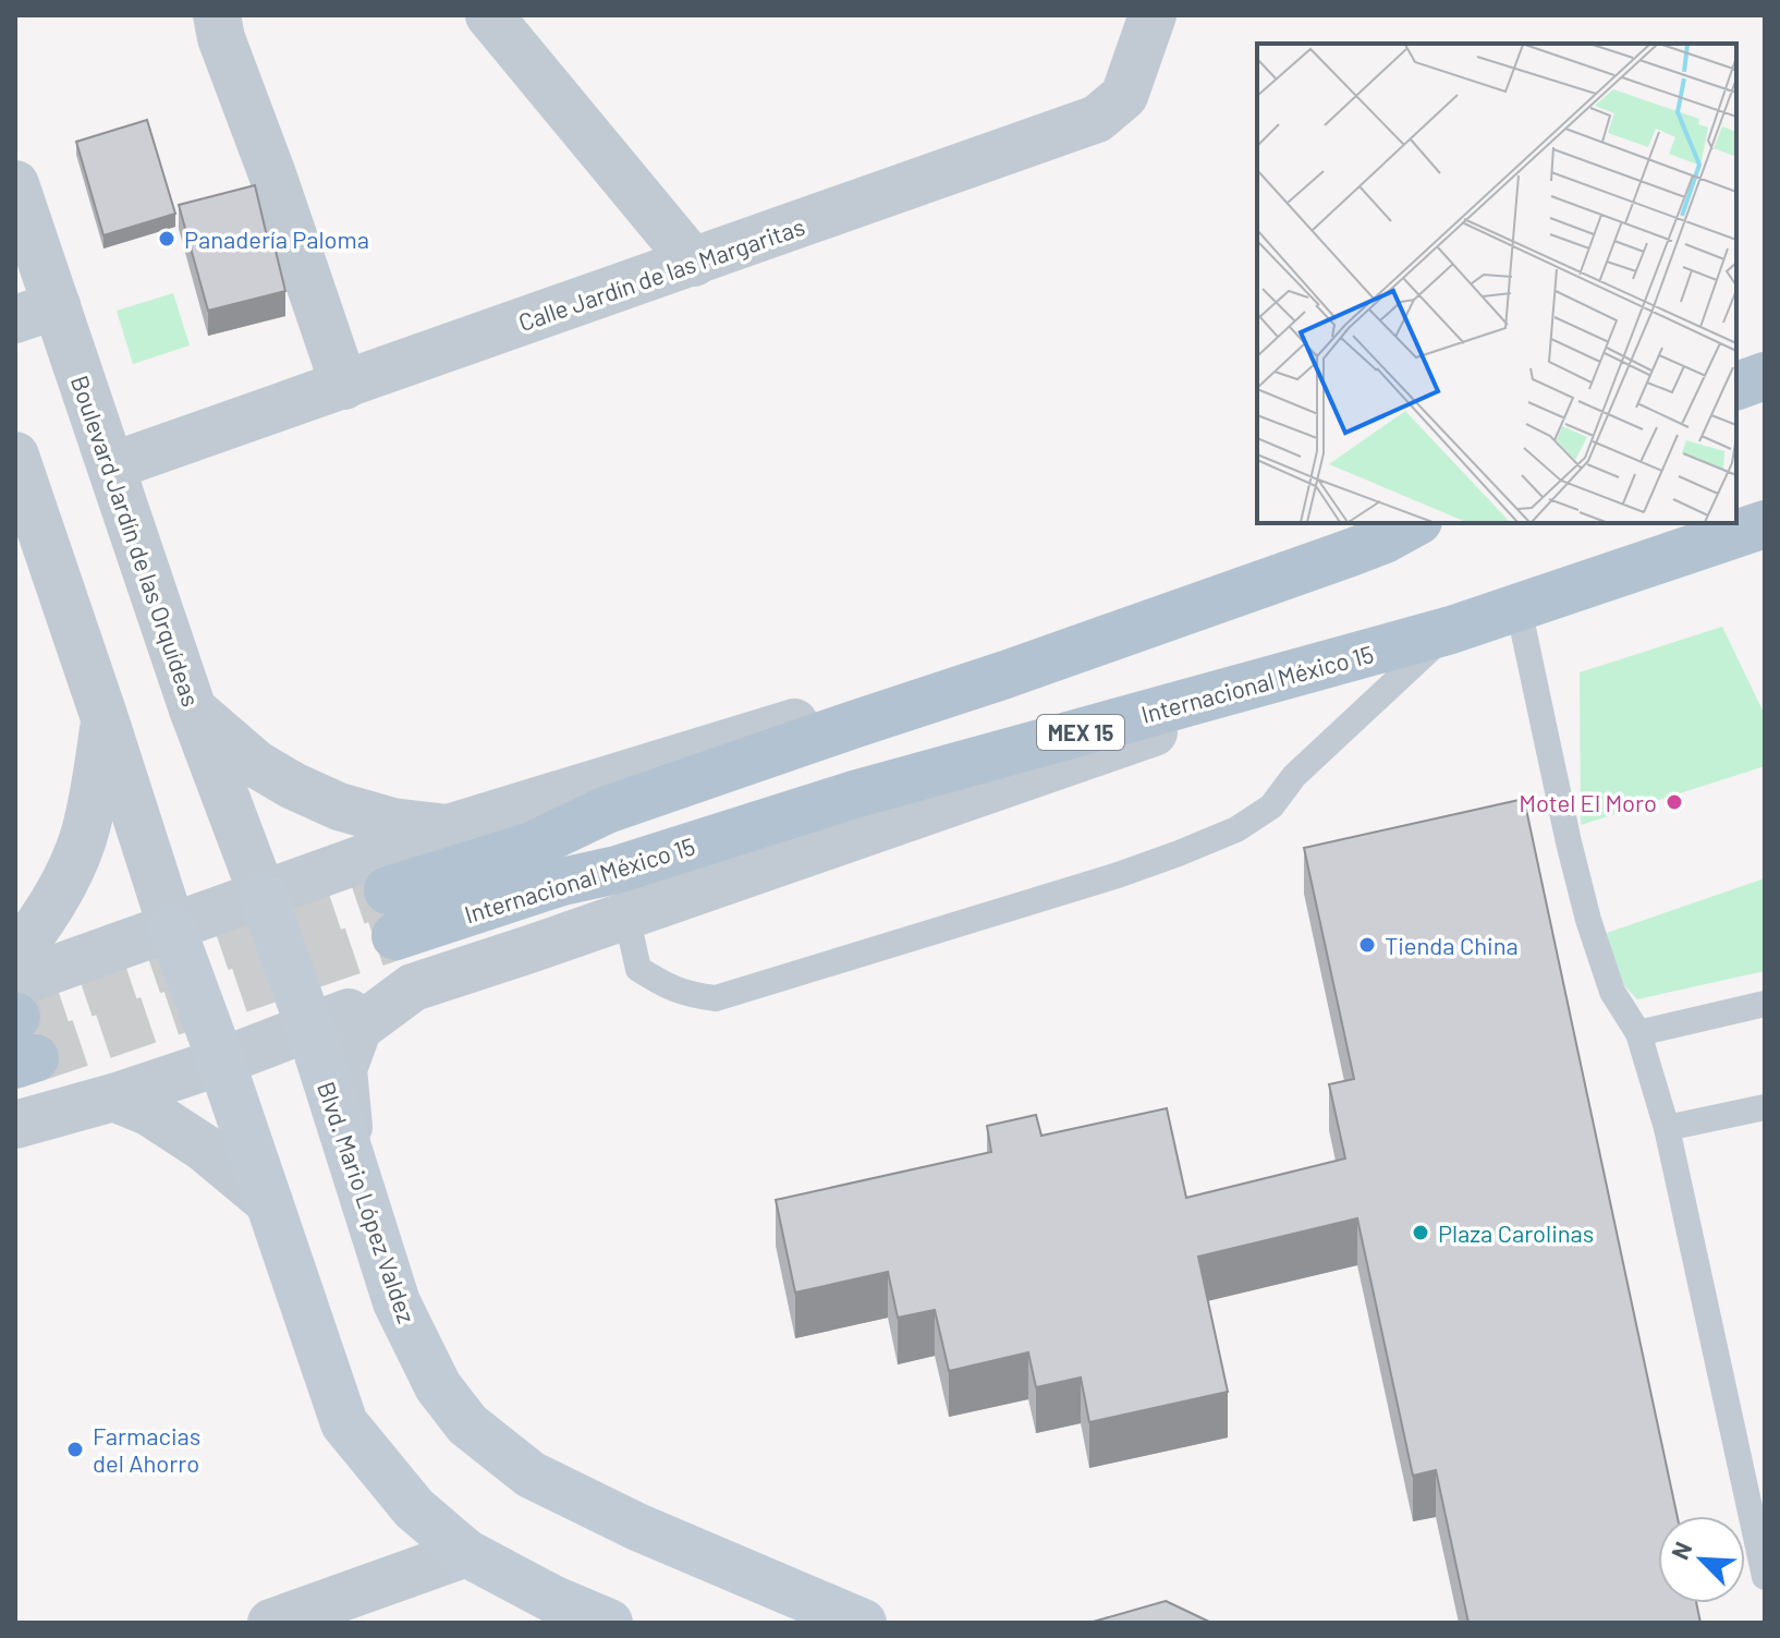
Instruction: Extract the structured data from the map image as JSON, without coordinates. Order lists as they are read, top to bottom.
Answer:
{
  "streets": {
    "main road": ["Internacional México 15", "MEX 15", "Blvd. Mario López Valdez"],
    "street": ["Calle Jardín de las Margaritas", "Boulevard Jardín de las Orquídeas"]
  },
  "crossings": [
    ["Calle Jardín de las Margaritas", "Boulevard Jardín de las Orquídeas"],
    ["Boulevard Jardín de las Orquídeas", "Blvd. Mario López Valdez"]
  ],
  "places": [
    "Panadería Paloma",
    "Motel El Moro",
    "Tienda China",
    "Plaza Carolinas",
    "Farmacias del Ahorro"
  ],
  "north": "top left"
}
